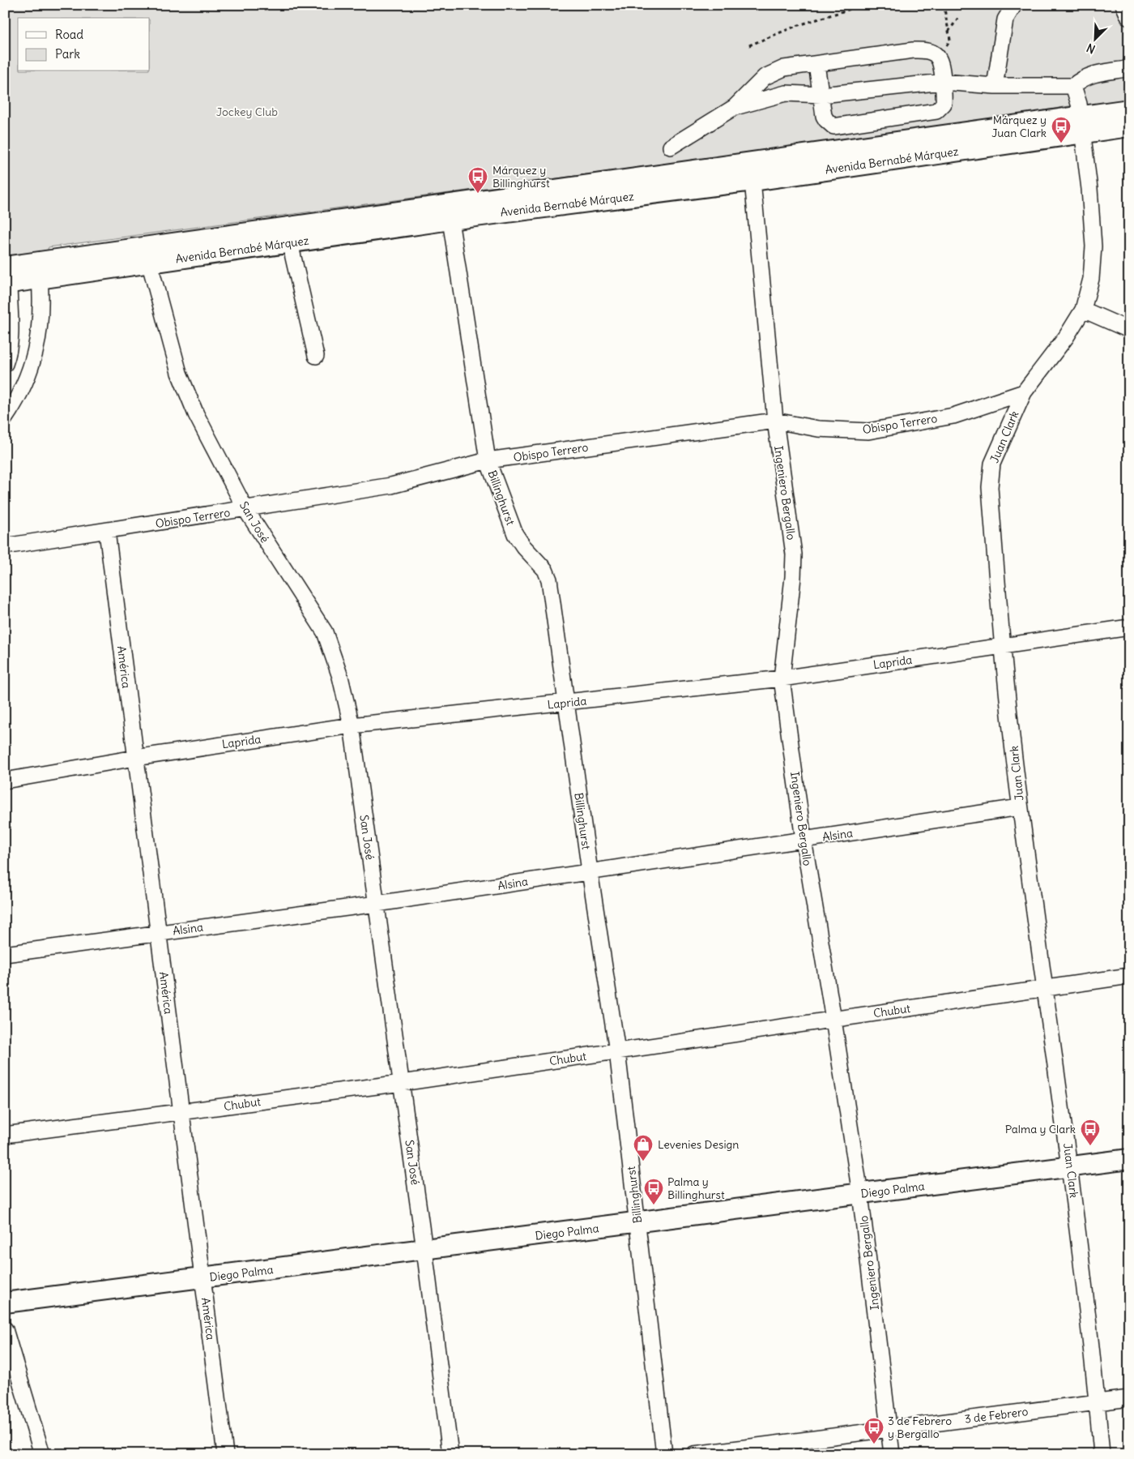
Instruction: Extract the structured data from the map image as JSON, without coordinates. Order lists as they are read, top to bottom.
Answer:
{
  "streets": {
    "main road": ["Avenida Bernabé Márquez", "Diego Palma"],
    "street": [
      "Obispo Terrero",
      "Juan Clark",
      "Ingeniero Bergallo",
      "Billinghurst",
      "San José",
      "Laprida",
      "América",
      "Alsina",
      "Chubut",
      "3 de Febrero"
    ]
  },
  "crossings": [
    ["Avenida Bernabé Márquez", "Juan Clark"],
    ["Avenida Bernabé Márquez", "Ingeniero Bergallo"],
    ["Avenida Bernabé Márquez", "Billinghurst"],
    ["Avenida Bernabé Márquez", "San José"],
    ["Obispo Terrero", "Juan Clark"],
    ["Obispo Terrero", "Ingeniero Bergallo"],
    ["Obispo Terrero", "Billinghurst"],
    ["Obispo Terrero", "San José"],
    ["Obispo Terrero", "América"],
    ["Juan Clark", "Laprida"],
    ["Juan Clark", "Alsina"],
    ["Juan Clark", "Chubut"],
    ["Juan Clark", "Diego Palma"],
    ["Juan Clark", "3 de Febrero"],
    ["Ingeniero Bergallo", "Laprida"],
    ["Ingeniero Bergallo", "Alsina"],
    ["Ingeniero Bergallo", "Chubut"],
    ["Ingeniero Bergallo", "Diego Palma"],
    ["Ingeniero Bergallo", "3 de Febrero"],
    ["Billinghurst", "Laprida"],
    ["Billinghurst", "Alsina"],
    ["Billinghurst", "Chubut"],
    ["Billinghurst", "Diego Palma"],
    ["San José", "Laprida"],
    ["San José", "Alsina"],
    ["San José", "Chubut"],
    ["San José", "Diego Palma"],
    ["Laprida", "América"],
    ["América", "Alsina"],
    ["América", "Chubut"],
    ["América", "Diego Palma"]
  ],
  "parks": ["Jockey Club"],
  "places": {
    "bus stop": [
      "Márquez y Juan Clark",
      "Márquez y Billinghurst",
      "Palma y Clark",
      "Palma y Billinghurst",
      "3 de Febrero y Bergallo"
    ],
    "shop": ["Levenies Design"]
  },
  "legend": ["Road", "Park"],
  "north": "bottom left"
}
